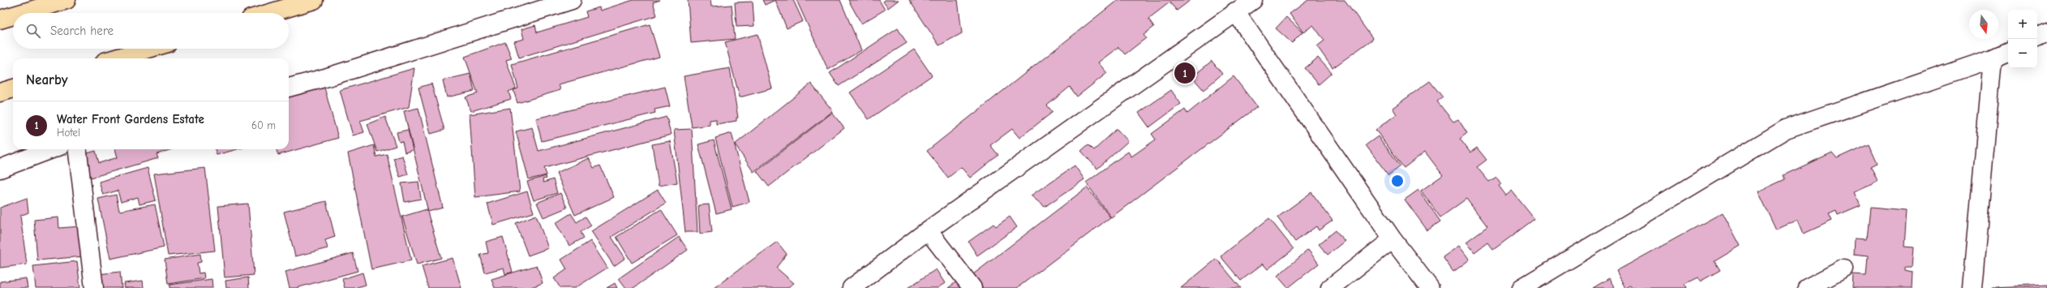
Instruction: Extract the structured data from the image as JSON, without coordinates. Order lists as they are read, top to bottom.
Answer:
{
  "north": "bottom",
  "page": {
    "map_buttons": ["+", "−"],
    "search": "Search here",
    "heading": "Nearby",
    "pins": "1",
    "list": [
      {
        "mark": "1",
        "name": "Water Front Gardens Estate",
        "note": "Hotel",
        "value": "60 m"
      }
    ]
  }
}
